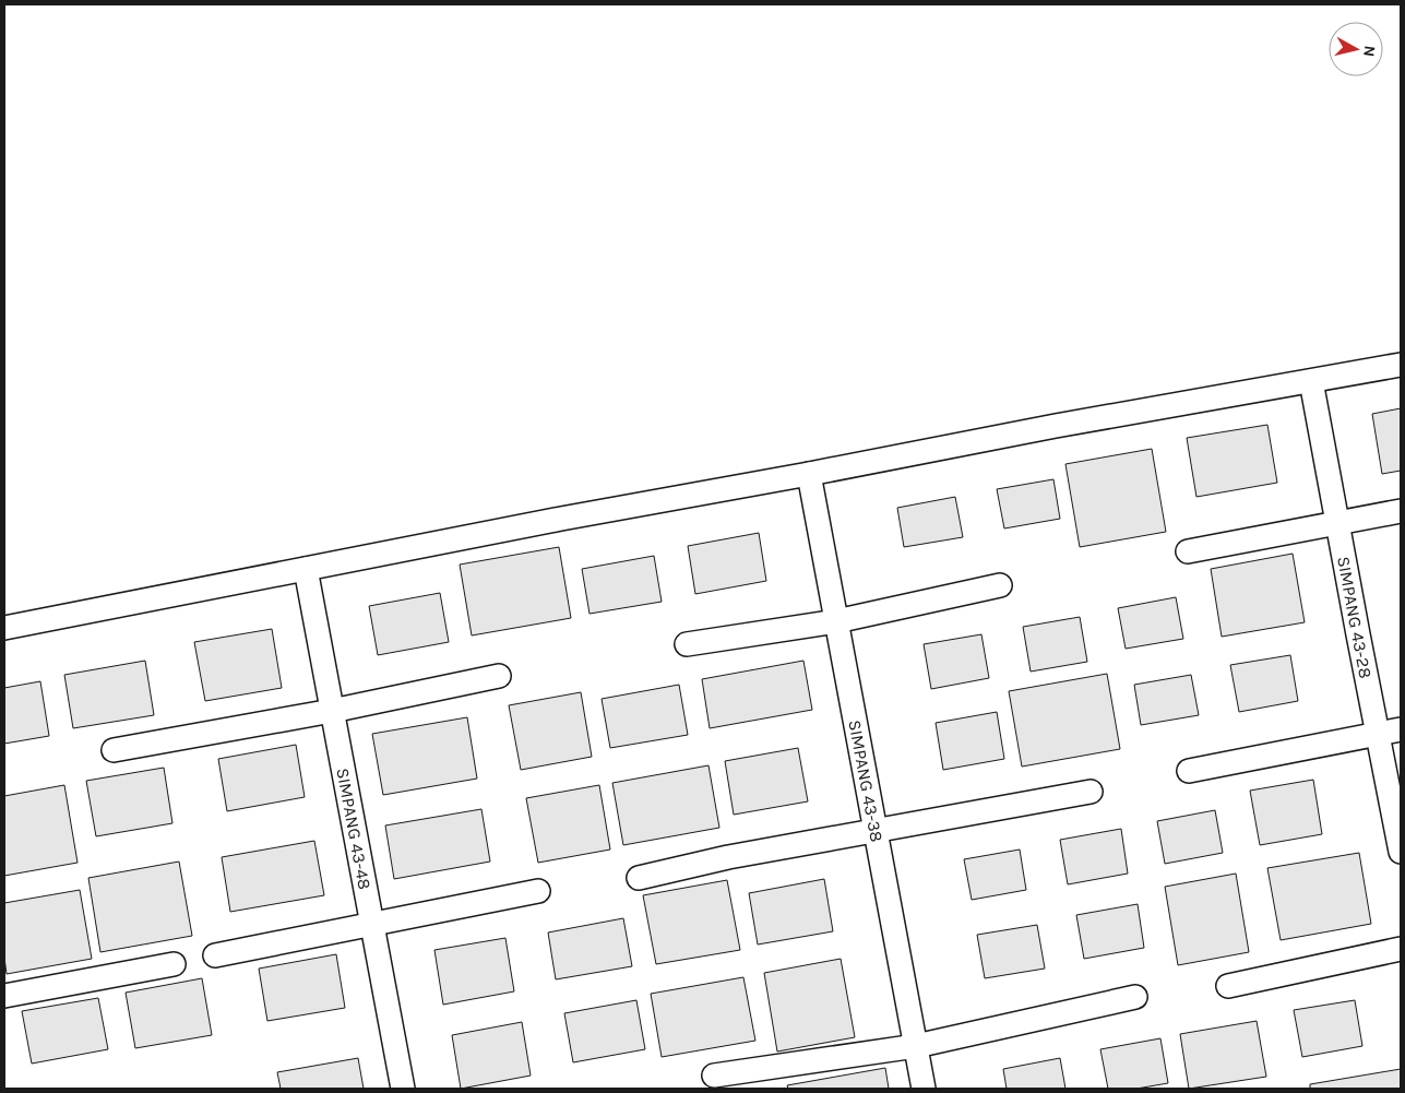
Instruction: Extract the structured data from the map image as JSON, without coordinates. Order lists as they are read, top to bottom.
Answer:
{
  "streets": {
    "street": ["SIMPANG 43-28", "SIMPANG 43-38", "SIMPANG 43-48"]
  },
  "north": "right"
}
